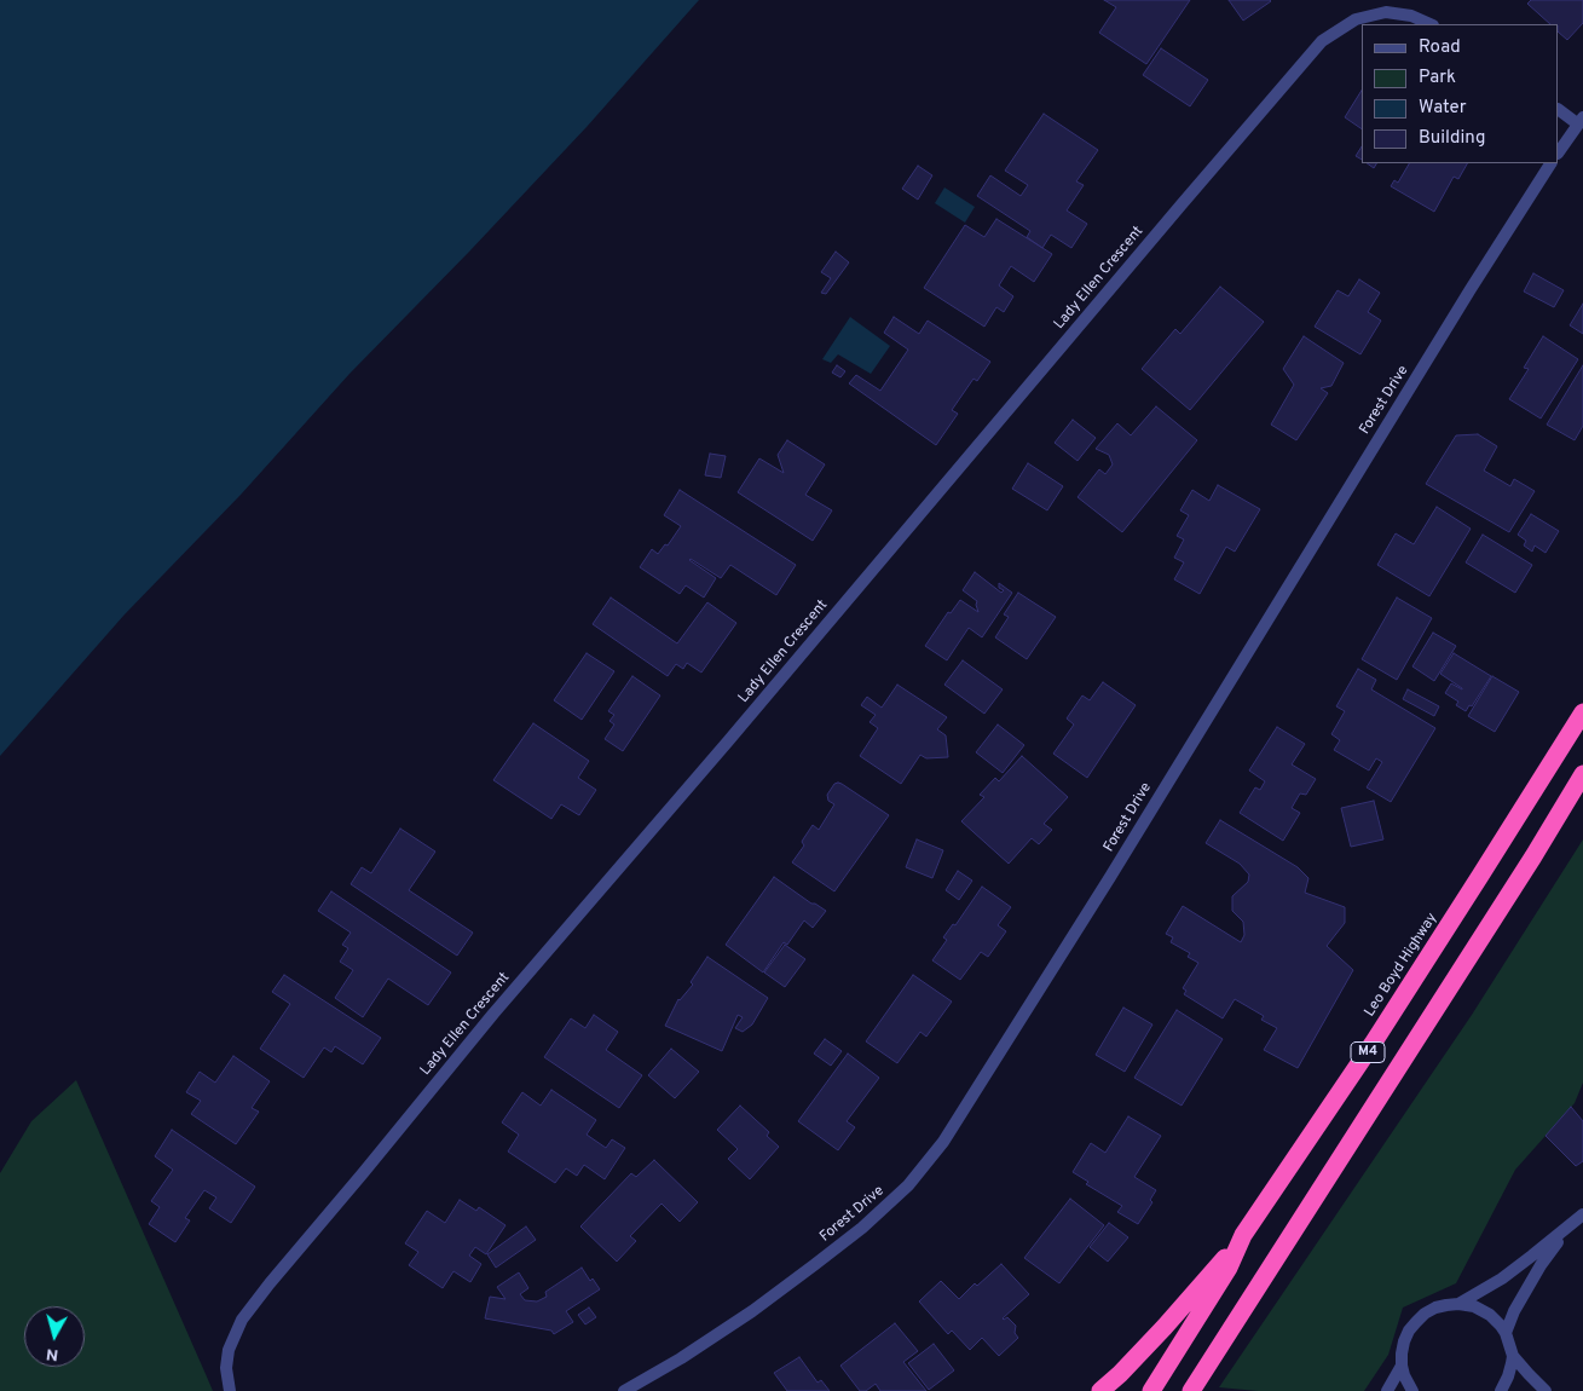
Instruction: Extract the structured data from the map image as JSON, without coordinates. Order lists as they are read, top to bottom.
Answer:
{
  "streets": {
    "highway": ["Leo Boyd Highway", "M4"],
    "street": ["Lady Ellen Crescent", "Forest Drive"]
  },
  "legend": [
    "Road",
    "Park",
    "Water",
    "Building"
  ],
  "north": "bottom"
}
